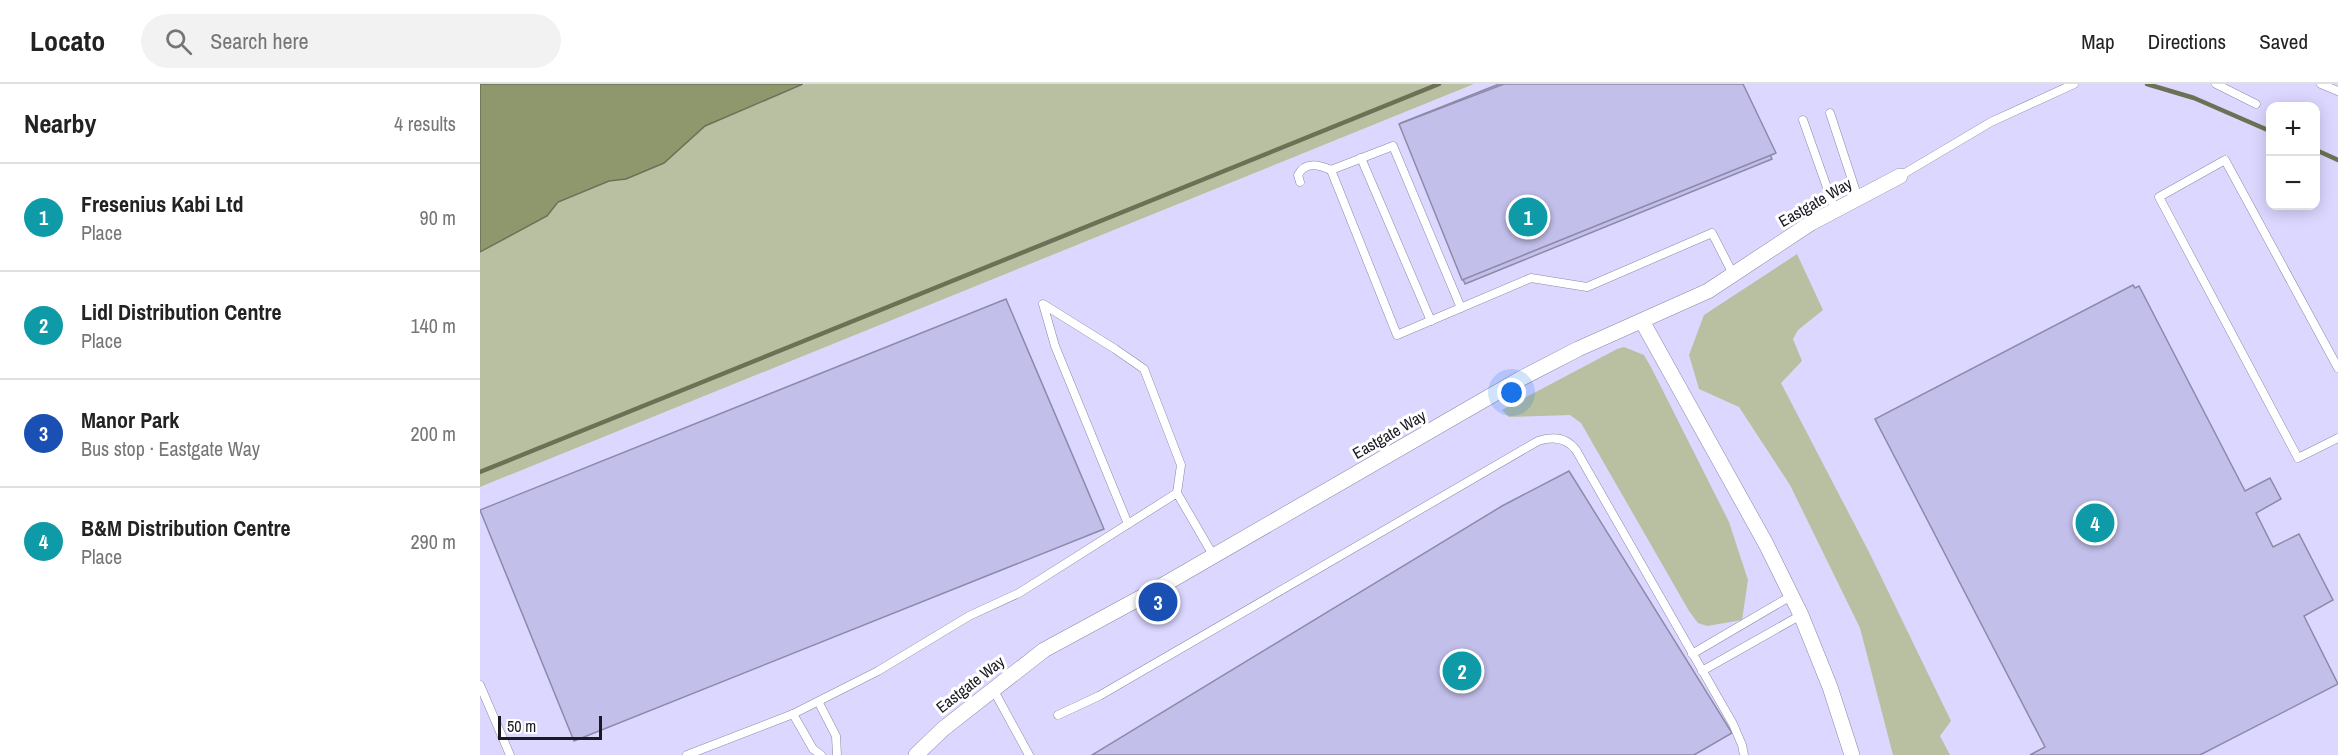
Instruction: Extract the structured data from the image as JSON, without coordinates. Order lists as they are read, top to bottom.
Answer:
{
  "streets": {
    "street": ["Eastgate Way"]
  },
  "scale_bar": "50 m",
  "page": {
    "header": "Locato",
    "search": "Search here",
    "nav": ["Map", "Directions", "Saved"],
    "heading": ["Nearby", "4 results"],
    "map_buttons": ["+", "−"],
    "list": [
      {
        "mark": "1",
        "name": "Fresenius Kabi Ltd",
        "note": "Place",
        "value": "90 m"
      },
      {
        "mark": "2",
        "name": "Lidl Distribution Centre",
        "note": "Place",
        "value": "140 m"
      },
      {
        "mark": "3",
        "name": "Manor Park",
        "note": "Bus stop · Eastgate Way",
        "value": "200 m"
      },
      {
        "mark": "4",
        "name": "B&M Distribution Centre",
        "note": "Place",
        "value": "290 m"
      }
    ],
    "pins": [
      "1",
      "4",
      "3",
      "2"
    ],
    "scale": "50 m"
  }
}
